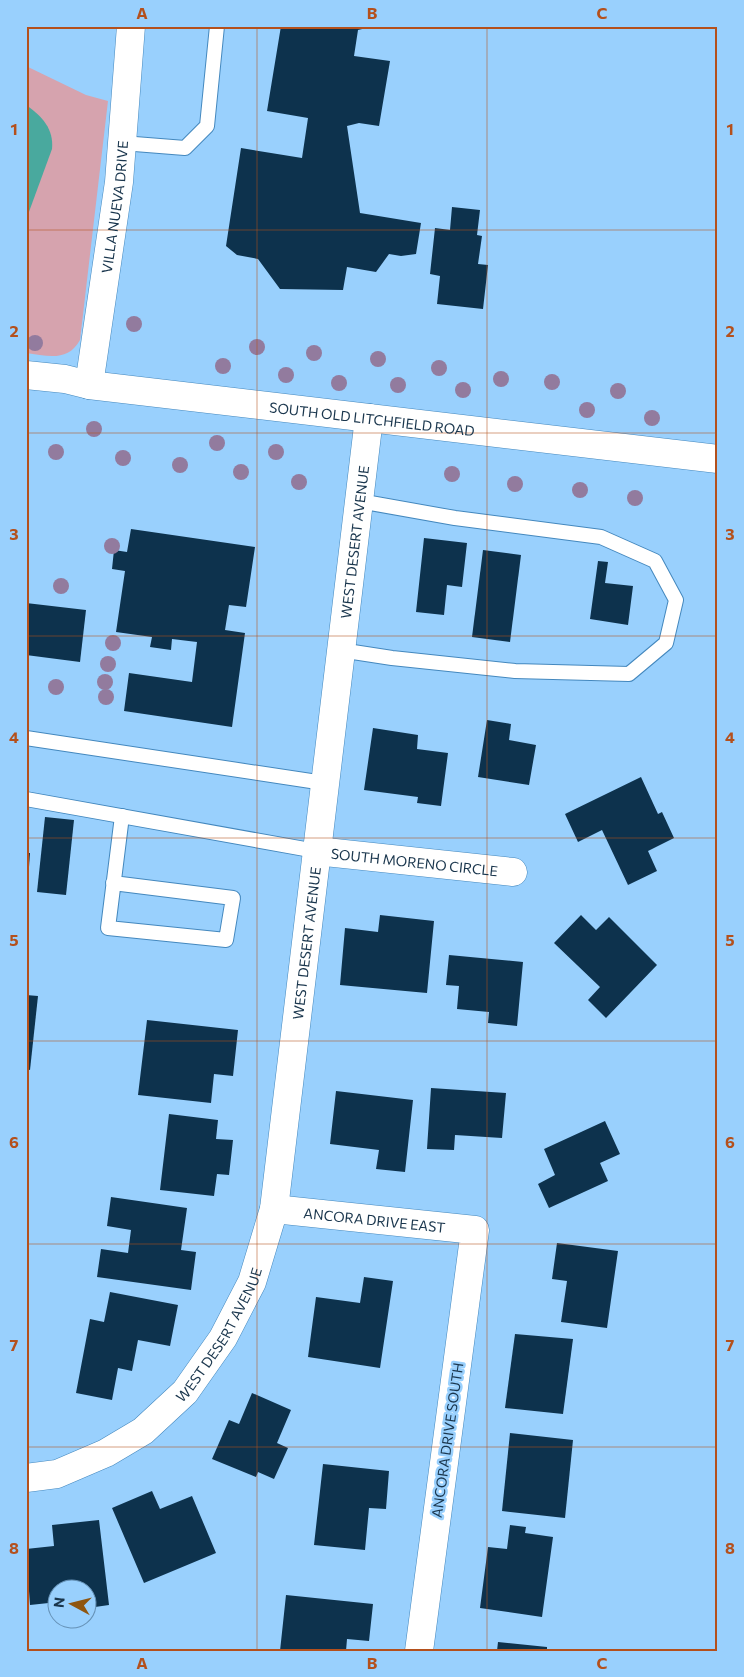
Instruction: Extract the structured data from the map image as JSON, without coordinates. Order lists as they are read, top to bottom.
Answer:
{
  "streets": {
    "street": [
      "VILLA NUEVA DRIVE",
      "SOUTH OLD LITCHFIELD ROAD",
      "WEST DESERT AVENUE",
      "SOUTH MORENO CIRCLE",
      "ANCORA DRIVE EAST",
      "ANCORA DRIVE SOUTH"
    ]
  },
  "crossings": [
    ["VILLA NUEVA DRIVE", "SOUTH OLD LITCHFIELD ROAD"],
    ["SOUTH OLD LITCHFIELD ROAD", "WEST DESERT AVENUE"],
    ["WEST DESERT AVENUE", "SOUTH MORENO CIRCLE"],
    ["WEST DESERT AVENUE", "ANCORA DRIVE EAST"],
    ["ANCORA DRIVE EAST", "ANCORA DRIVE SOUTH"]
  ],
  "north": "left",
  "grid": {
    "columns": ["A", "B", "C"],
    "rows": [
      "1",
      "2",
      "3",
      "4",
      "5",
      "6",
      "7",
      "8"
    ]
  }
}
